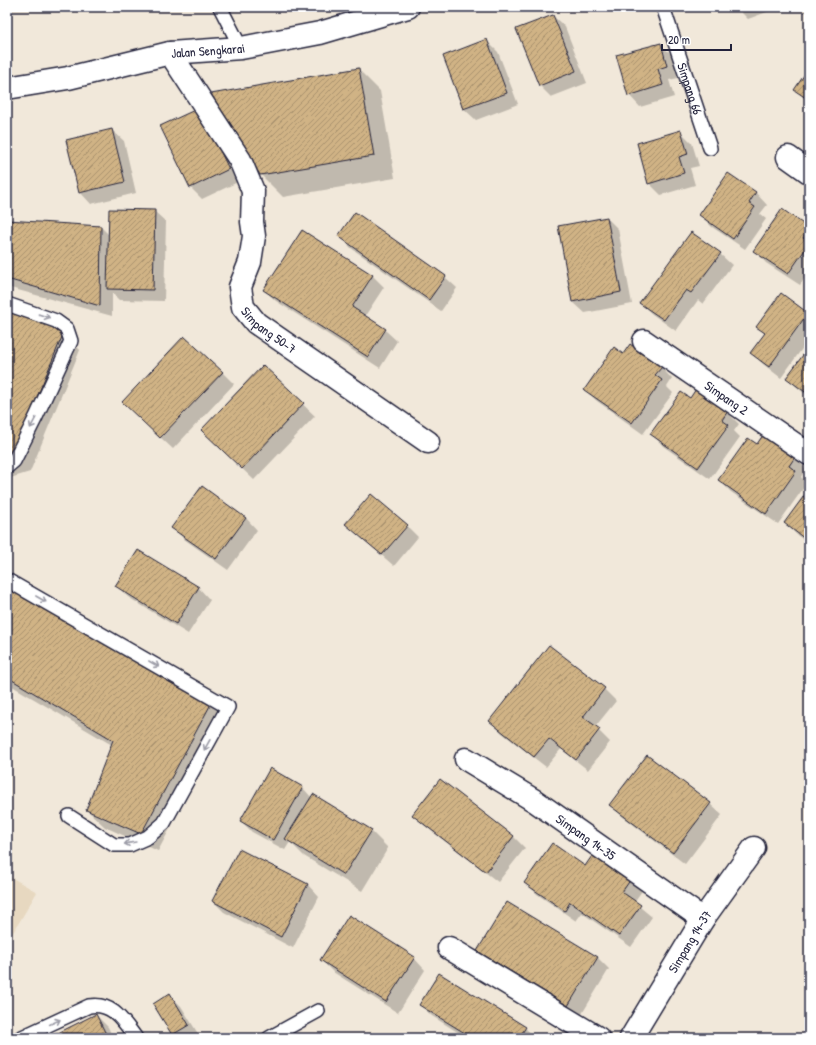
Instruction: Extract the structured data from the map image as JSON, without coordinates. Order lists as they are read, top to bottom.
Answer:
{
  "streets": {
    "street": [
      "Jalan Sengkarai",
      "Simpang 50-7",
      "Simpang 2",
      "Simpang 14-35",
      "Simpang 14-37"
    ],
    "lane": ["Simpang 66"]
  },
  "crossings": [
    ["Jalan Sengkarai", "Simpang 50-7"],
    ["Simpang 14-35", "Simpang 14-37"]
  ],
  "scale_bar": "20 m"
}
